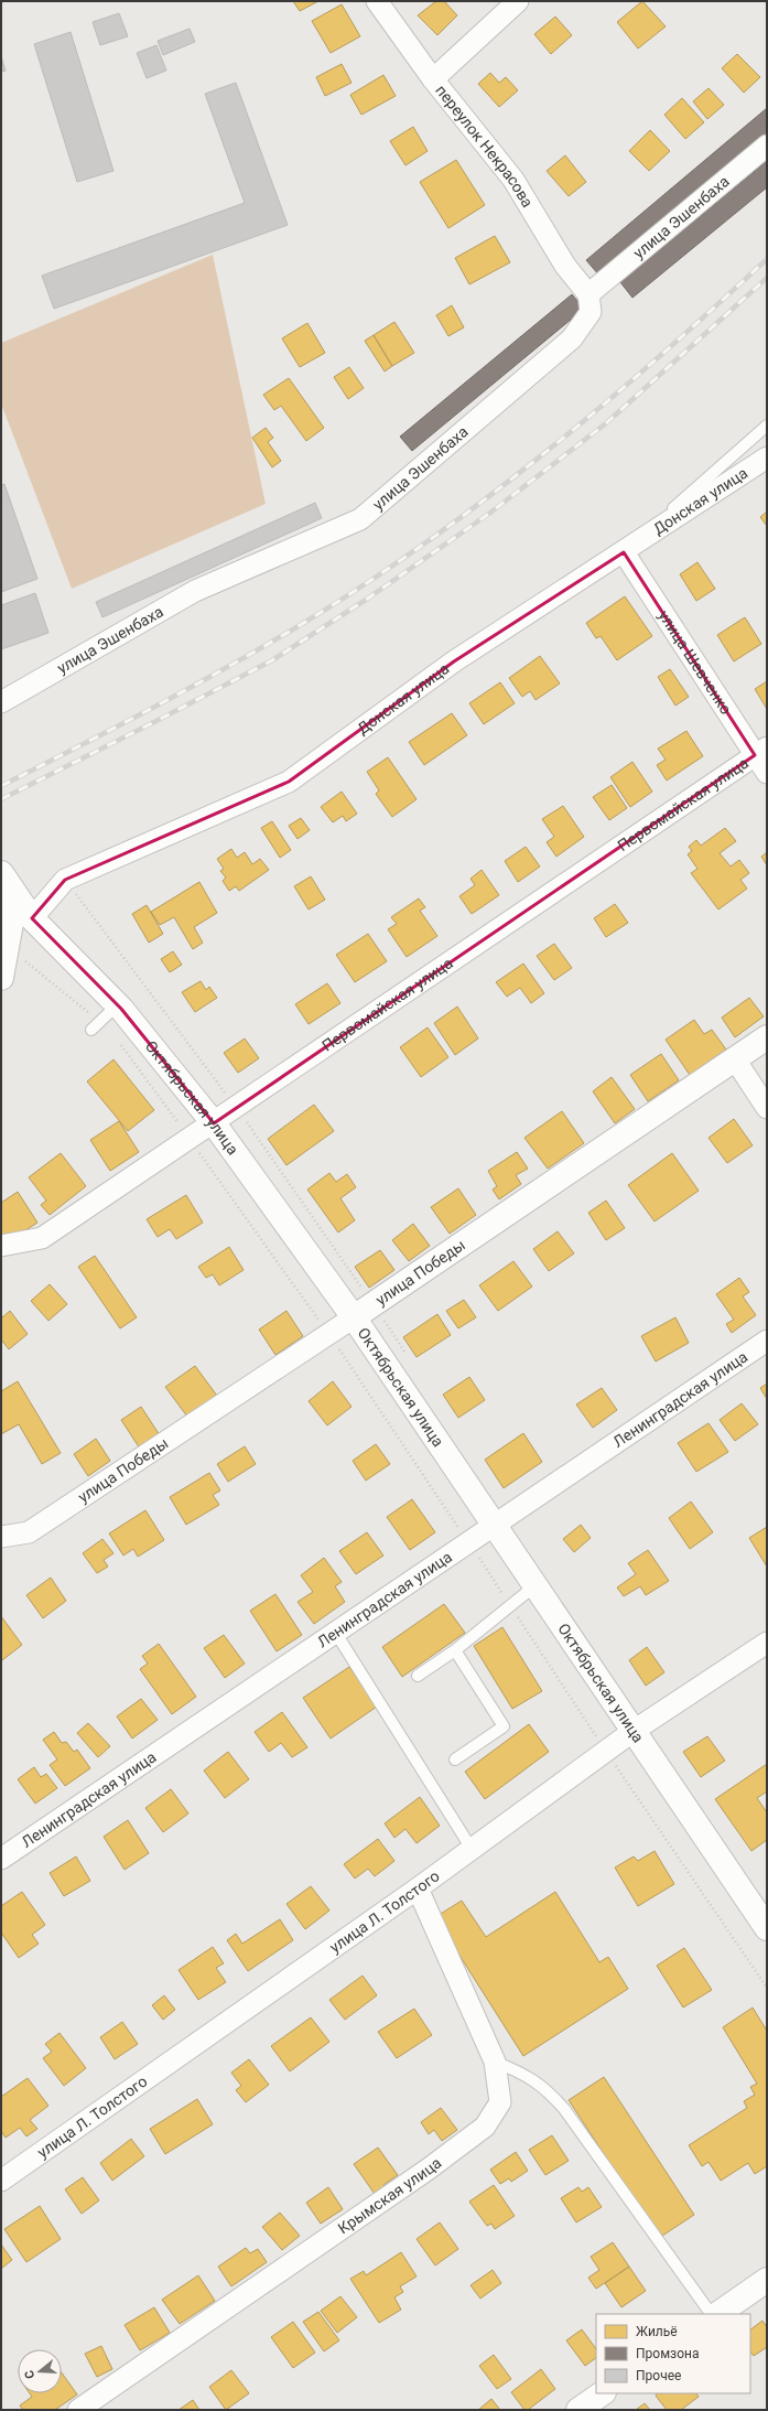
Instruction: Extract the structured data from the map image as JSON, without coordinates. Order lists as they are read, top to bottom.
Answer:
{
  "streets": {
    "main road": ["Октябрьская улица", "улица Победы"],
    "street": [
      "переулок Некрасова",
      "улица Эшенбаха",
      "Донская улица",
      "улица Шевченко",
      "Первомайская улица",
      "Ленинградская улица",
      "улица Л. Толстого",
      "Крымская улица"
    ]
  },
  "crossings": [
    ["переулок Некрасова", "улица Эшенбаха"],
    ["Донская улица", "улица Шевченко"],
    ["Донская улица", "Октябрьская улица"],
    ["улица Шевченко", "Первомайская улица"],
    ["Первомайская улица", "Октябрьская улица"],
    ["Октябрьская улица", "улица Победы"],
    ["Октябрьская улица", "Ленинградская улица"],
    ["Октябрьская улица", "улица Л. Толстого"],
    ["улица Л. Толстого", "Крымская улица"]
  ],
  "legend": ["Жильё", "Промзона", "Прочее"],
  "north": "left"
}
